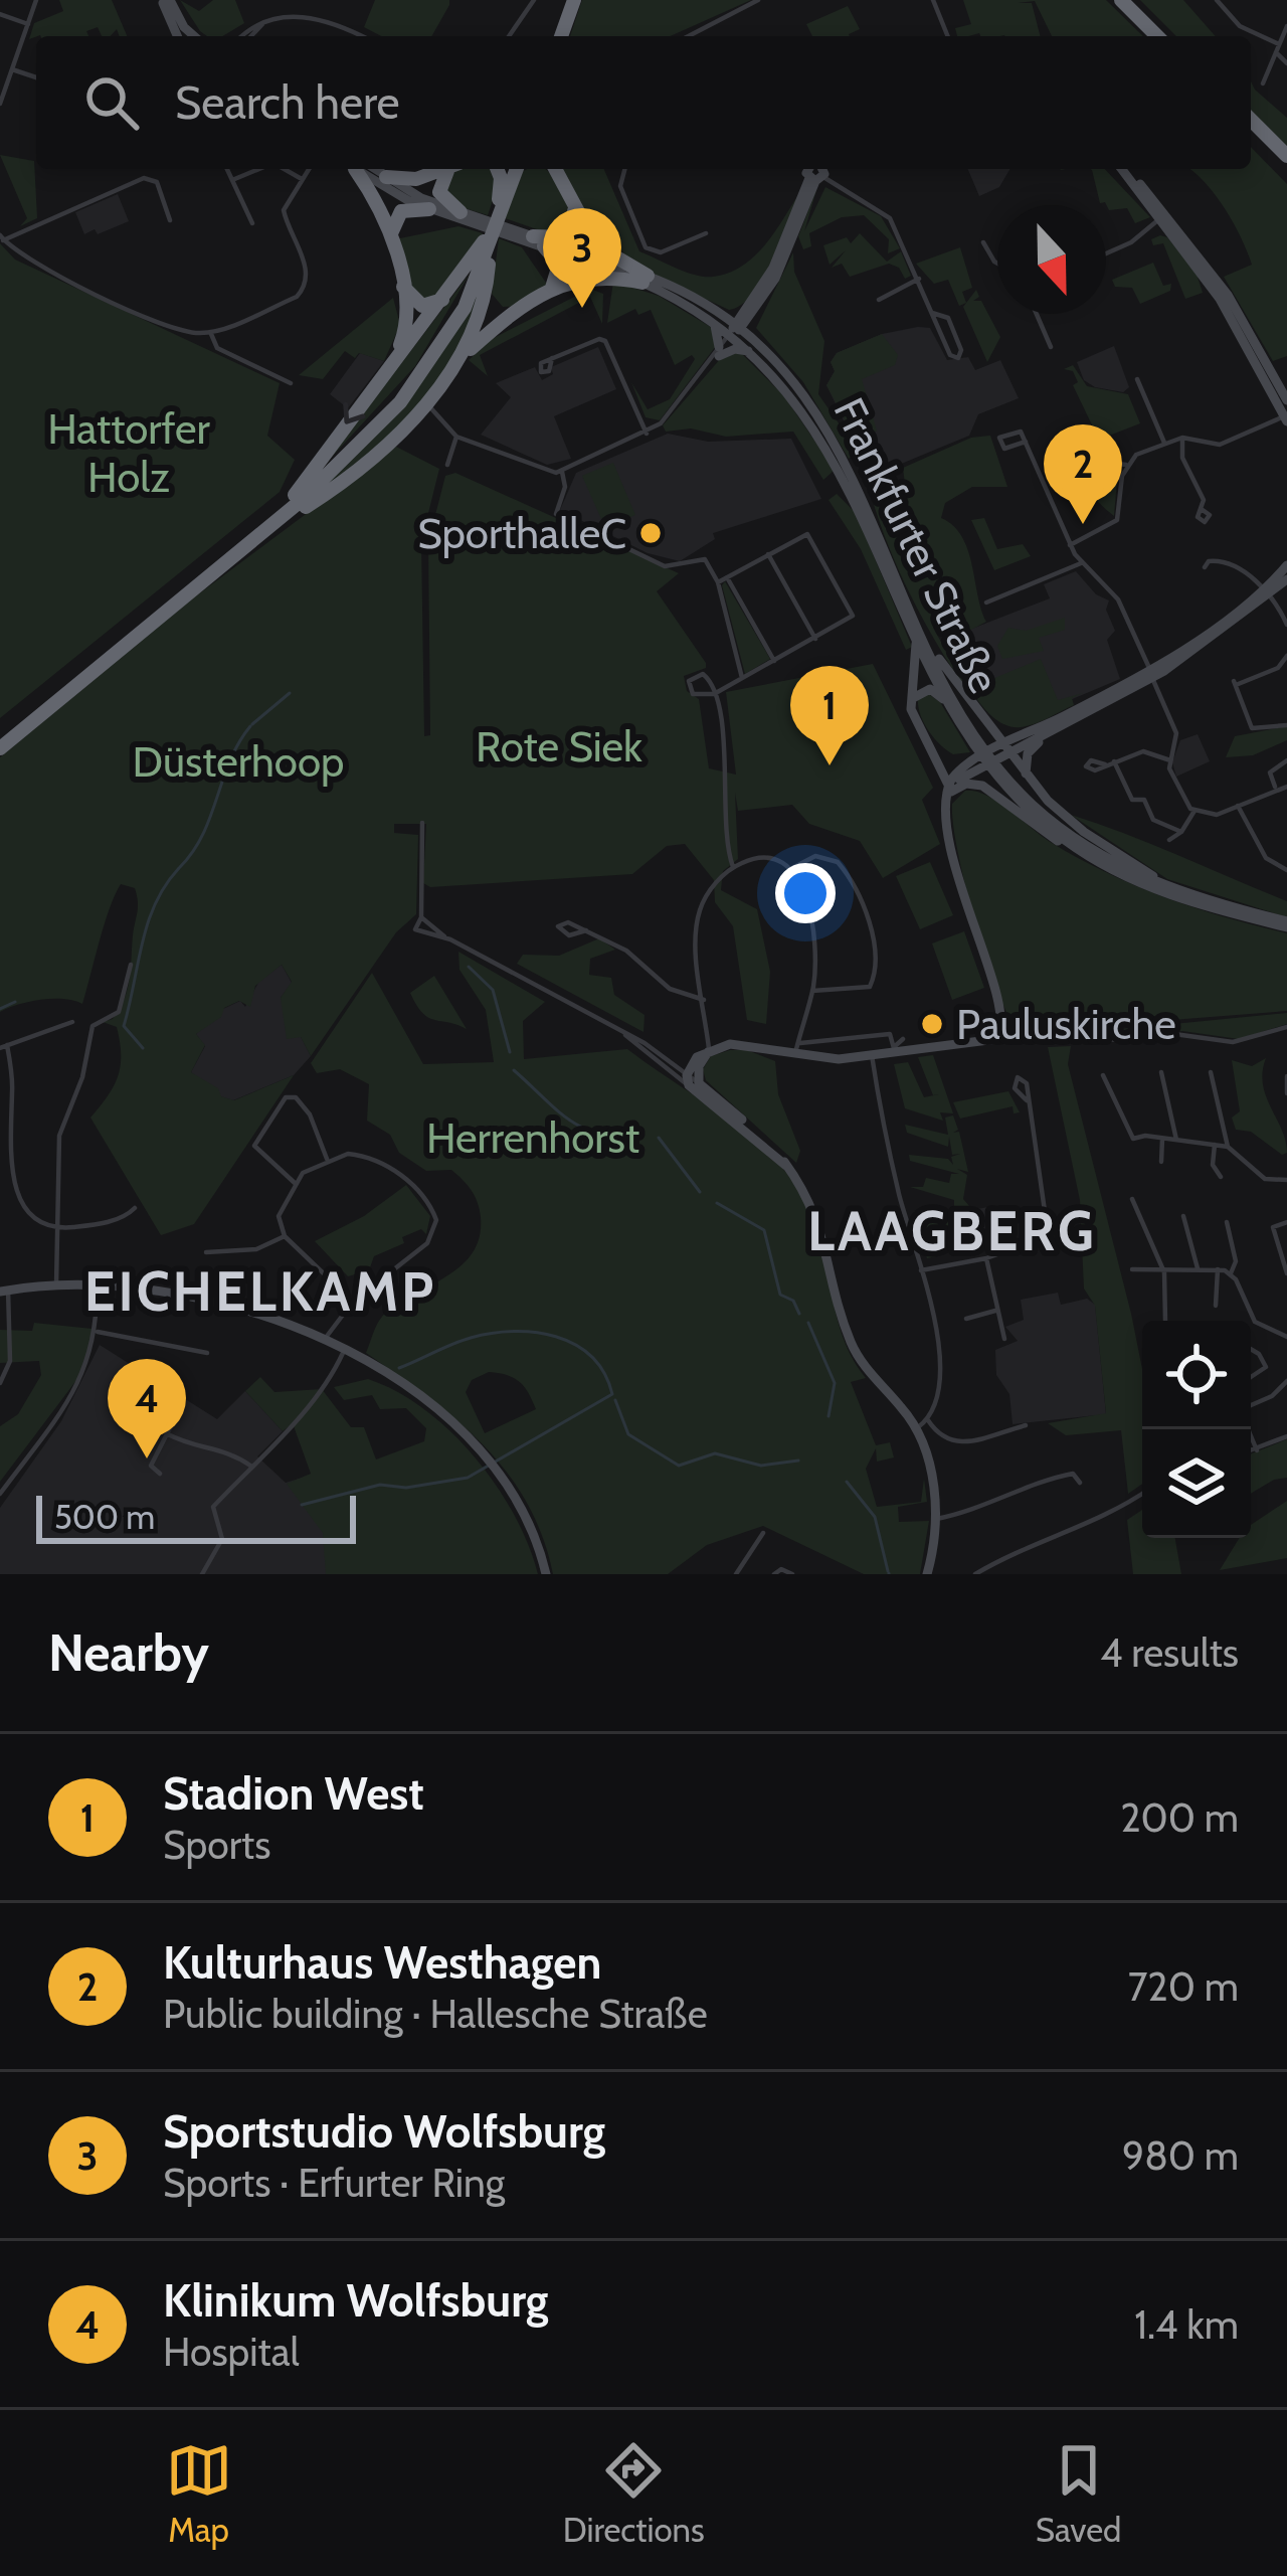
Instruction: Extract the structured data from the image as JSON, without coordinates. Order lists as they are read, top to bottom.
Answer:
{
  "streets": {
    "street": ["Frankfurter Straße"]
  },
  "districts": ["LAAGBERG", "EICHELKAMP"],
  "parks": [
    "Hattorfer Holz",
    "Rote Siek",
    "Düsterhoop",
    "Herrenhorst"
  ],
  "places": ["SporthalleC", "Pauluskirche"],
  "scale_bar": "500 m",
  "north": "bottom",
  "page": {
    "search": "Search here",
    "pins": [
      "3",
      "2",
      "1",
      "4"
    ],
    "scale": "500 m",
    "heading": ["Nearby", "4 results"],
    "list": [
      {
        "mark": "1",
        "name": "Stadion West",
        "note": "Sports",
        "value": "200 m"
      },
      {
        "mark": "2",
        "name": "Kulturhaus Westhagen",
        "note": "Public building · Hallesche Straße",
        "value": "720 m"
      },
      {
        "mark": "3",
        "name": "Sportstudio Wolfsburg",
        "note": "Sports · Erfurter Ring",
        "value": "980 m"
      },
      {
        "mark": "4",
        "name": "Klinikum Wolfsburg",
        "note": "Hospital",
        "value": "1.4 km"
      }
    ],
    "nav": ["Map", "Directions", "Saved"]
  }
}
